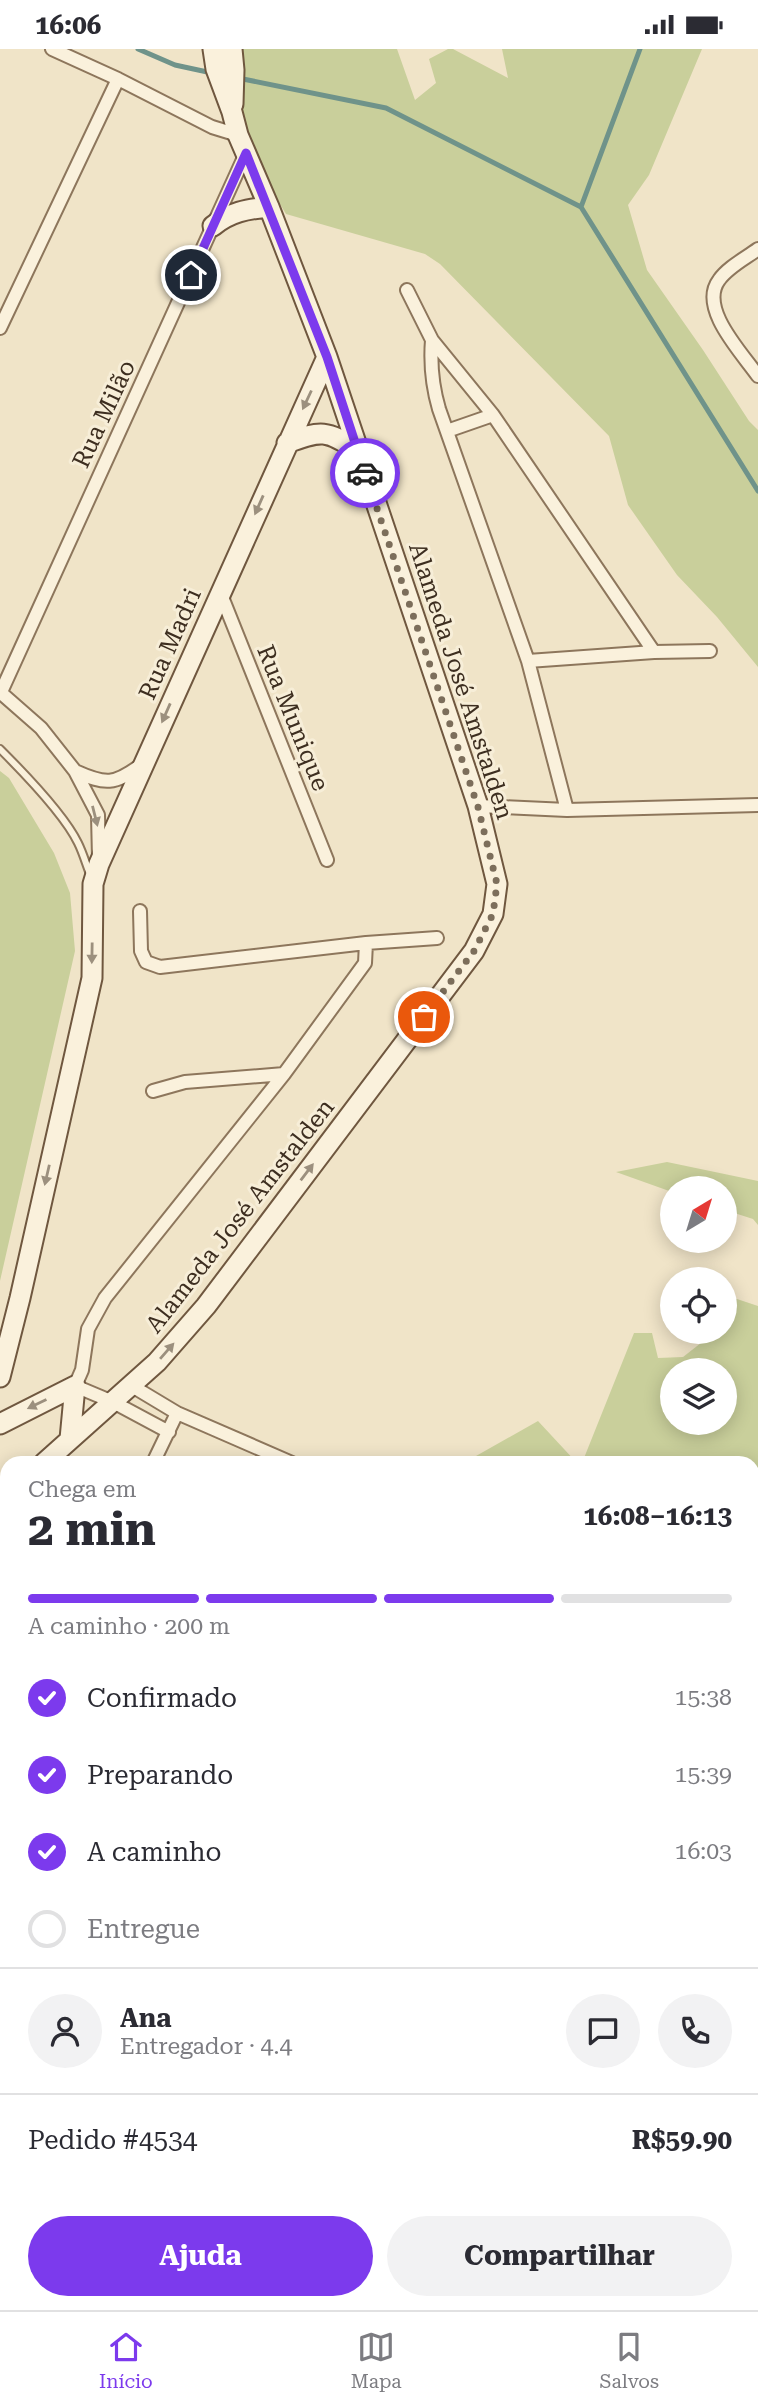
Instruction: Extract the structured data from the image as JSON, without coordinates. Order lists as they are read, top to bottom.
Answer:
{
  "streets": {
    "street": [
      "Rua Milão",
      "Rua Madri",
      "Alameda José Amstalden",
      "Rua Munique"
    ]
  },
  "crossings": [
    ["Rua Milão", "Alameda José Amstalden"],
    ["Rua Madri", "Alameda José Amstalden"],
    ["Rua Madri", "Rua Munique"]
  ],
  "one_way": ["Rua Madri"],
  "north": "top right",
  "page": {
    "status": "16:06",
    "heading": ["2 min", "Chega em", "16:08–16:13"],
    "panel": [
      "Ana",
      "Entregador · 4.4",
      "Pedido #4534",
      "R$59.90"
    ],
    "bar": "A caminho · 200 m",
    "list": [
      ["Confirmado", "15:38"],
      ["Preparando", "15:39"],
      ["A caminho", "16:03"],
      "Entregue"
    ],
    "buttons": ["Ajuda", "Compartilhar"],
    "tabs": ["Início", "Mapa", "Salvos"]
  }
}
